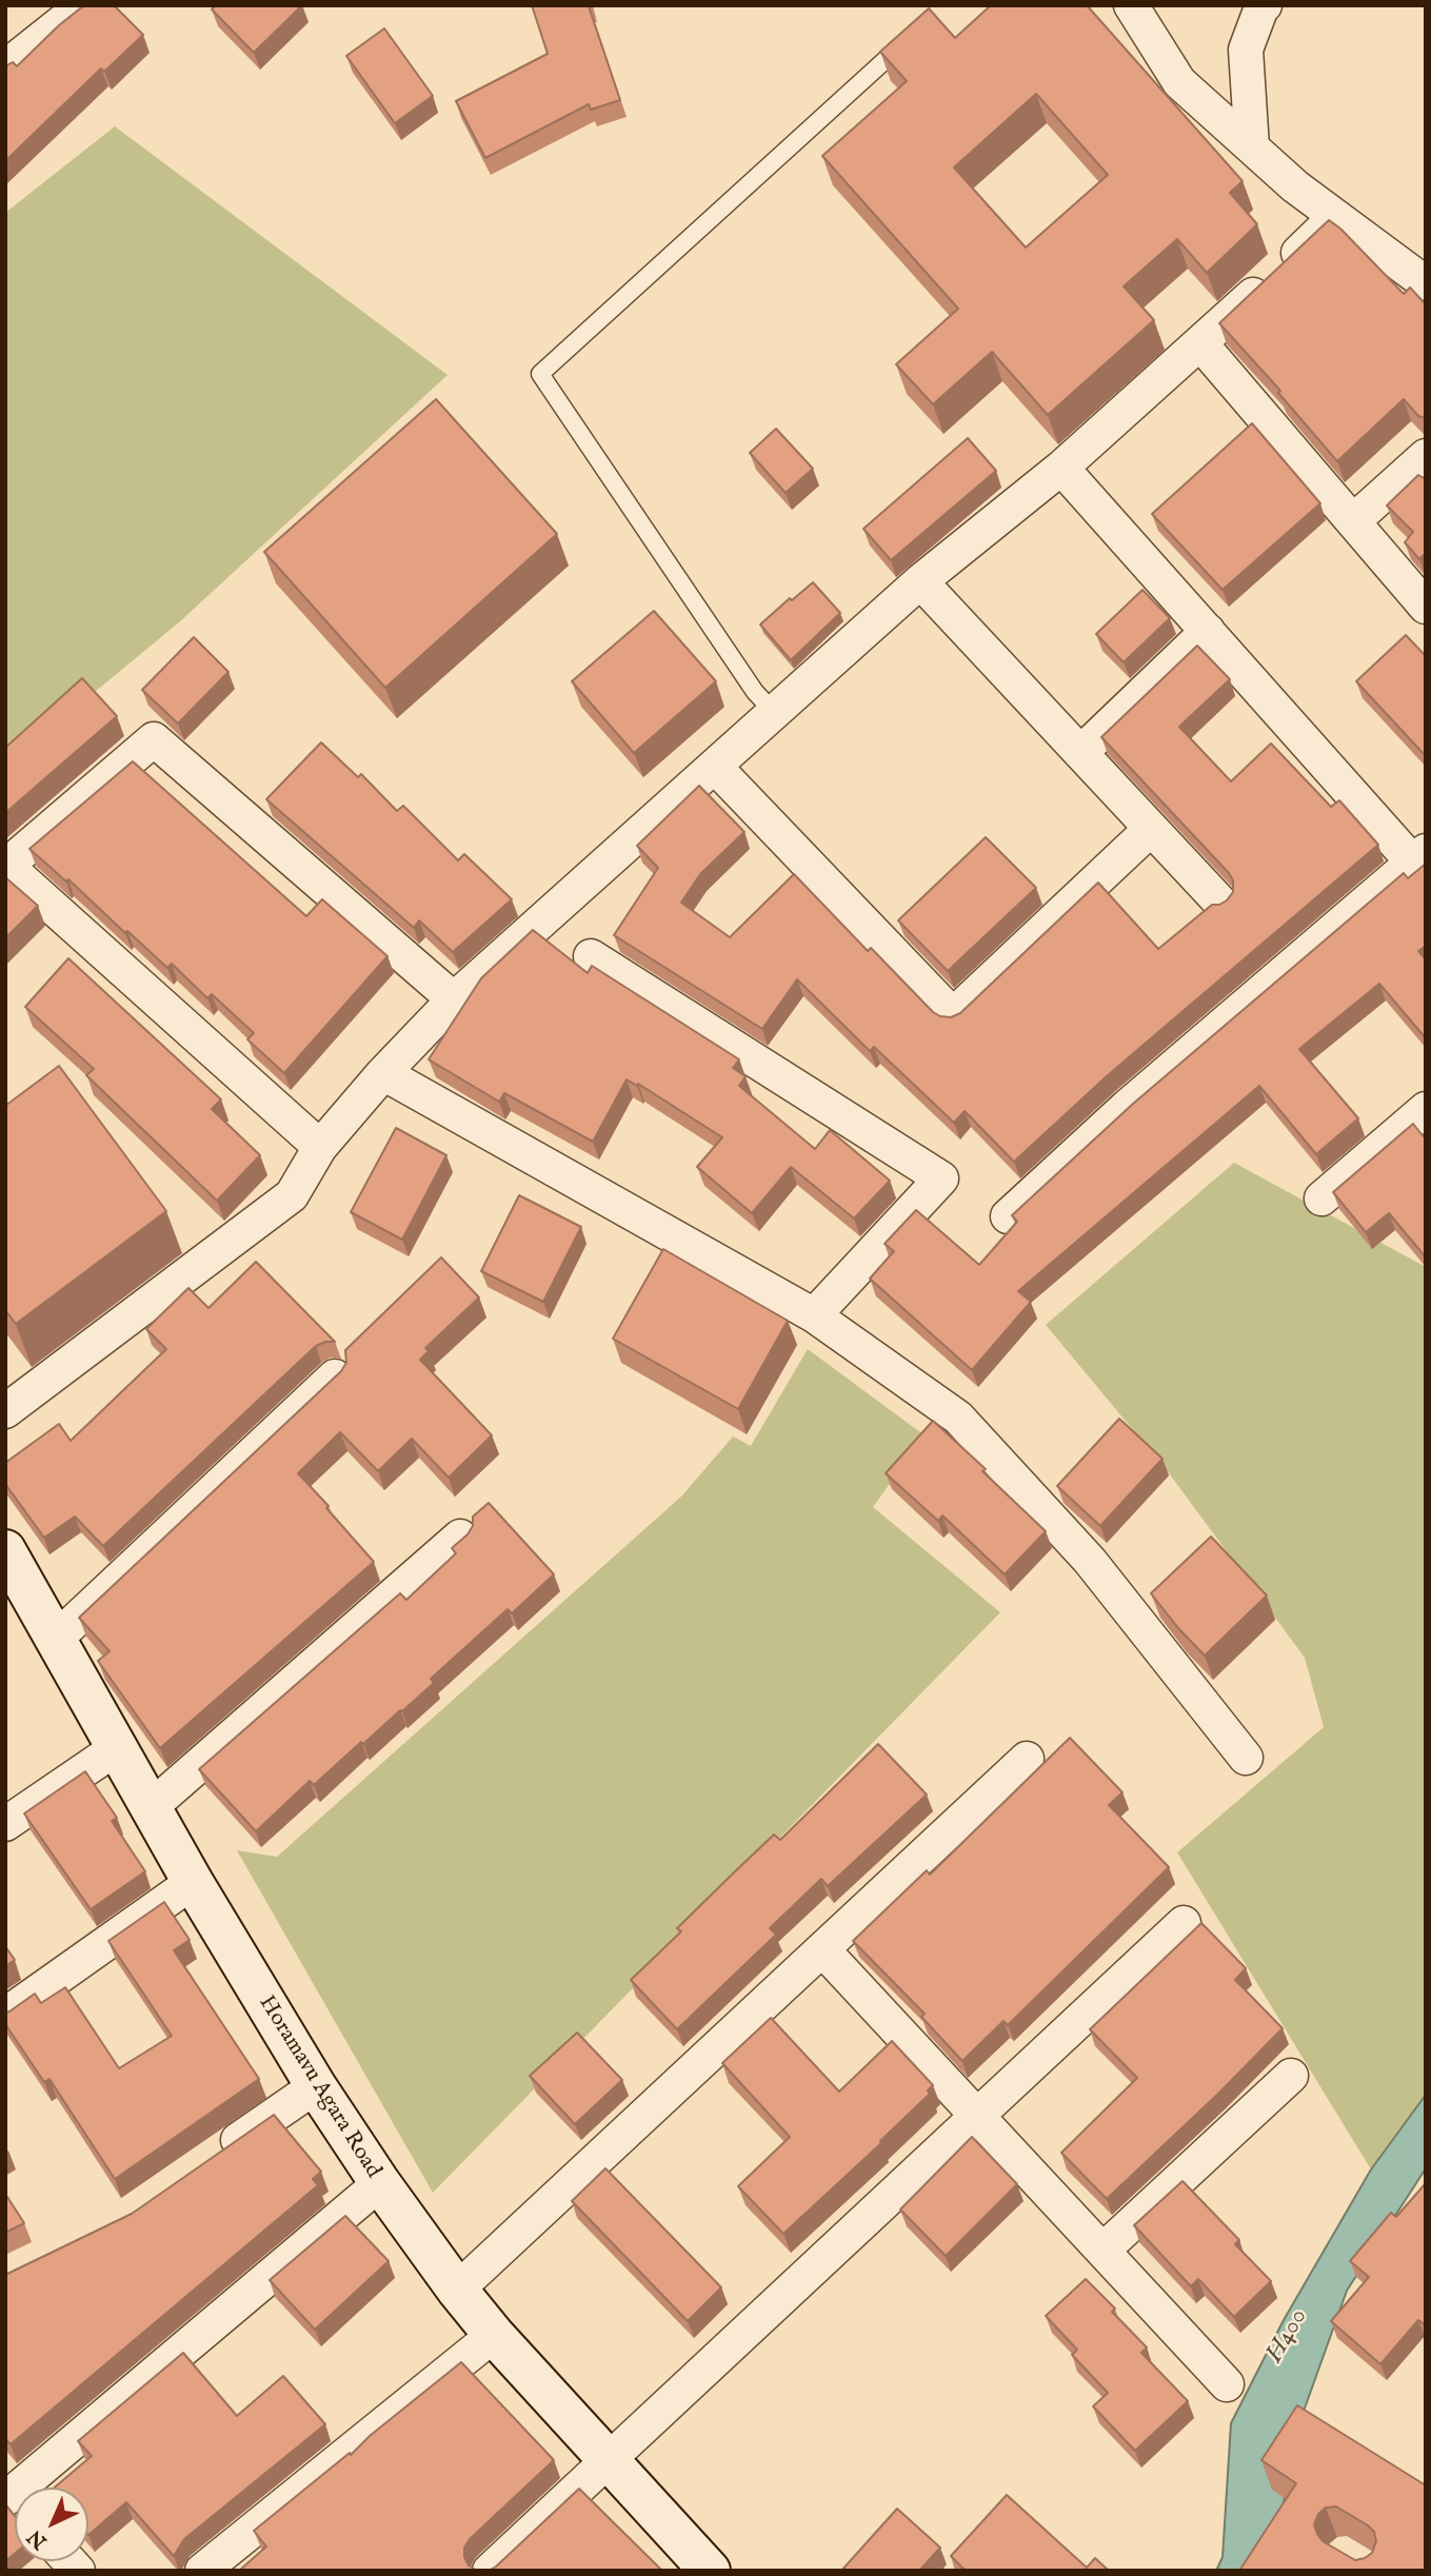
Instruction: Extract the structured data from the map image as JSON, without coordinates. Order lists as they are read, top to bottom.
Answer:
{
  "streets": {
    "street": ["Horamavu Agara Road"]
  },
  "water": ["H400"],
  "north": "bottom left"
}
